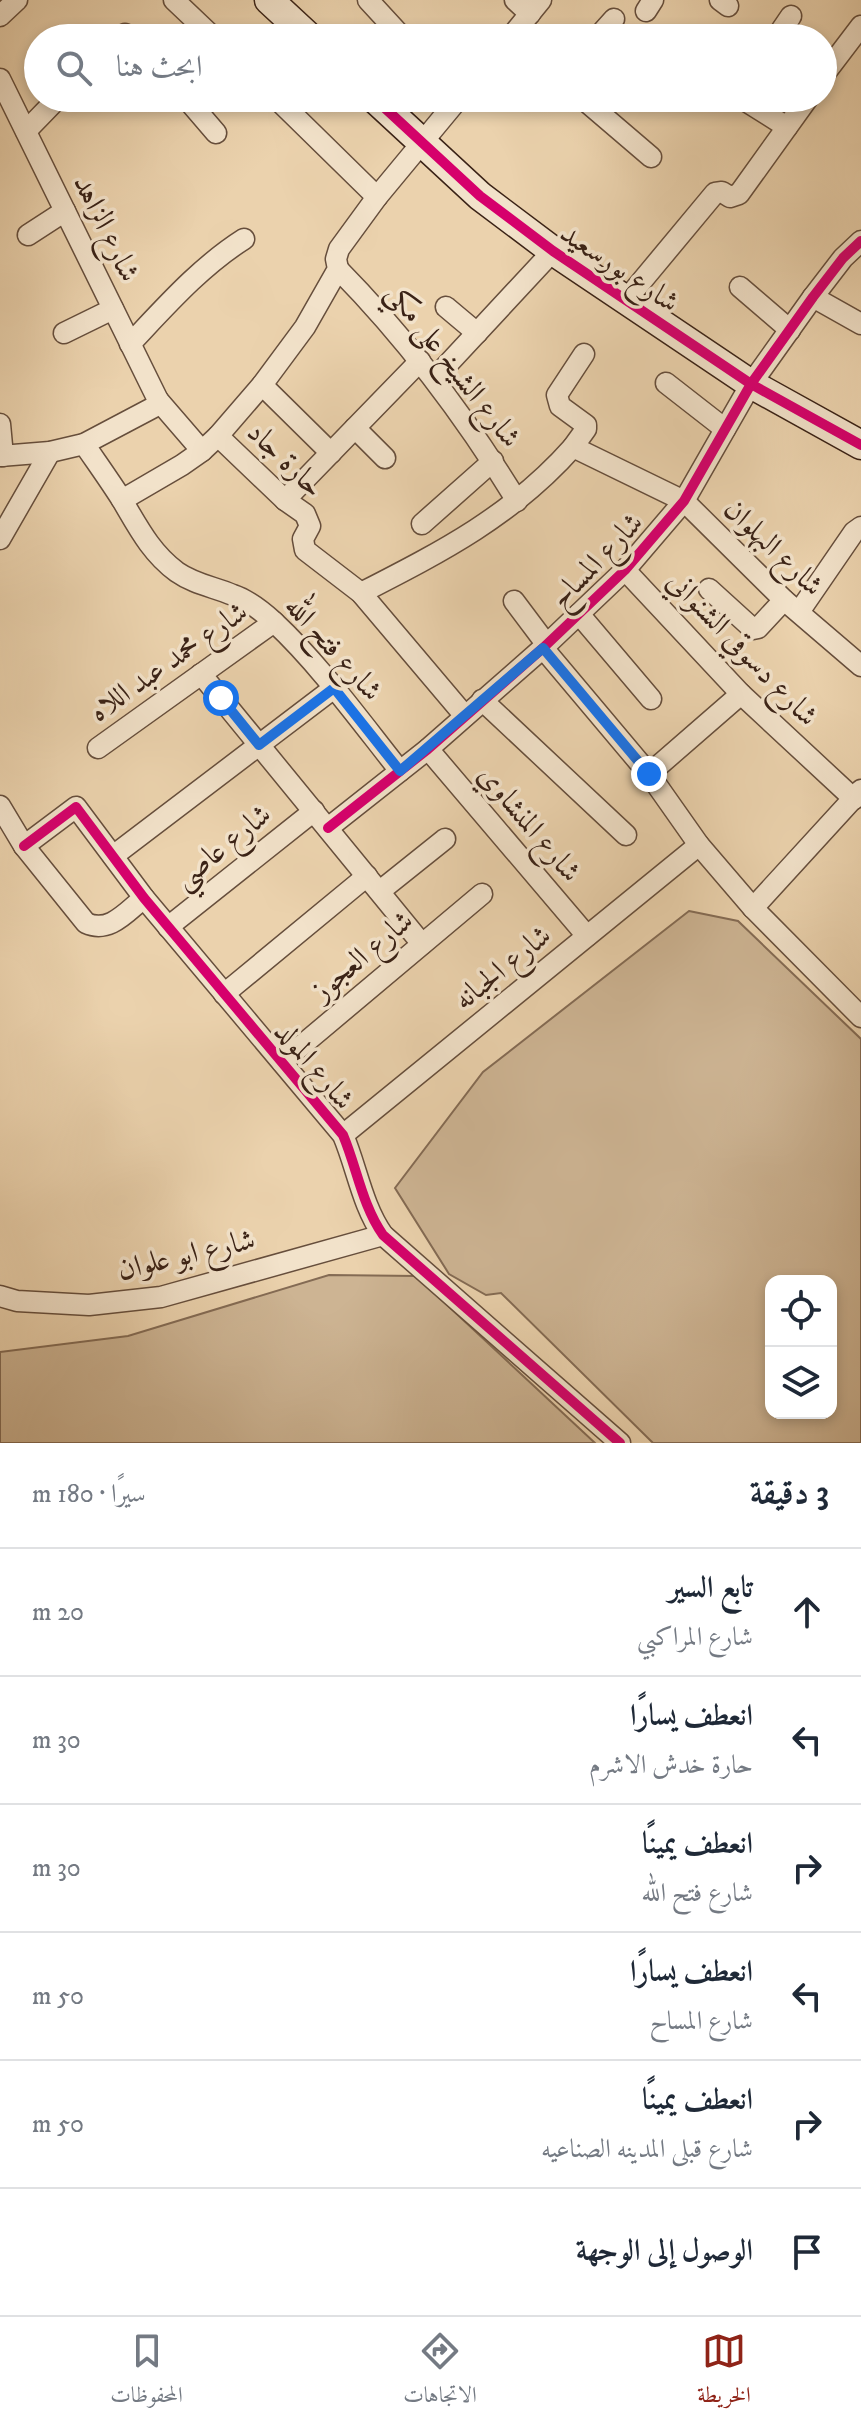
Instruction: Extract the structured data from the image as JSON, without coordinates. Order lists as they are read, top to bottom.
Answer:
{
  "streets": {
    "street": [
      "شارع الزاهد",
      "شارع بورسعيد",
      "شارع الشيخ على مكي",
      "حارة جاد",
      "شارع البهلوان",
      "شارع المساح",
      "شارع فتح الله",
      "شارع دسوقي الشنواني",
      "شارع محمد عبد اللاه",
      "شارع المنشاوي",
      "شارع عاصي",
      "شارع العجوز",
      "شارع الجبانه",
      "شارع المولد",
      "شارع ابو علوان"
    ]
  },
  "crossings": [
    ["شارع بورسعيد", "شارع المساح"],
    ["شارع البهلوان", "شارع المساح"],
    ["شارع المساح", "شارع فتح الله"],
    ["شارع المساح", "شارع دسوقي الشنواني"],
    ["شارع المساح", "شارع المنشاوي"],
    ["شارع فتح الله", "شارع محمد عبد اللاه"],
    ["شارع المنشاوي", "شارع الجبانه"],
    ["شارع عاصي", "شارع المولد"],
    ["شارع العجوز", "شارع المولد"],
    ["شارع الجبانه", "شارع المولد"],
    ["شارع المولد", "شارع ابو علوان"]
  ],
  "page": {
    "search": "ابحث هنا",
    "heading": ["3 دقيقة", "سيرًا · 180 m"],
    "list": [
      ["تابع السير", "شارع المراكبي", "20 m"],
      ["انعطف يسارًا", "حارة خدش الاشرم", "30 m"],
      ["انعطف يمينًا", "شارع فتح الله", "30 m"],
      ["انعطف يسارًا", "شارع المساح", "50 m"],
      ["انعطف يمينًا", "شارع قبلى المدينه الصناعيه", "50 m"],
      "الوصول إلى الوجهة"
    ],
    "nav": ["الخريطة", "الاتجاهات", "المحفوظات"]
  }
}
